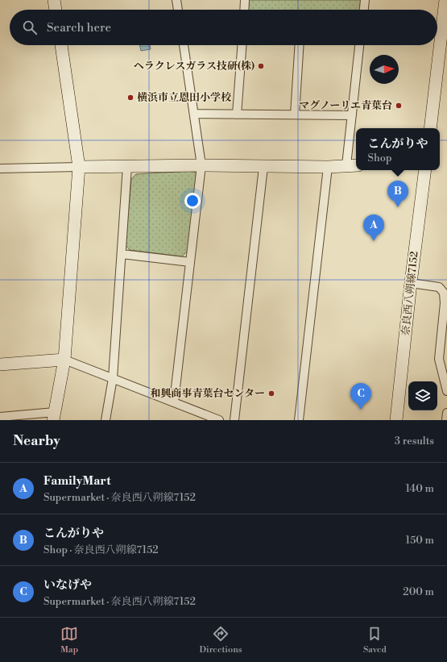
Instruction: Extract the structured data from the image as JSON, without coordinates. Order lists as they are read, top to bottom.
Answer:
{
  "streets": {
    "street": ["奈良西八朔線7152"]
  },
  "places": [
    "ヘラクレスガラス技研(株)",
    "横浜市立恩田小学校",
    "マグノーリエ青葉台",
    "和興商事青葉台センター"
  ],
  "north": "right",
  "page": {
    "search": "Search here",
    "popup": ["こんがりや", "Shop"],
    "pins": ["B", "A", "C"],
    "heading": ["Nearby", "3 results"],
    "list": [
      {
        "mark": "A",
        "name": "FamilyMart",
        "note": "Supermarket · 奈良西八朔線7152",
        "value": "140 m"
      },
      {
        "mark": "B",
        "name": "こんがりや",
        "note": "Shop · 奈良西八朔線7152",
        "value": "150 m"
      },
      {
        "mark": "C",
        "name": "いなげや",
        "note": "Supermarket · 奈良西八朔線7152",
        "value": "200 m"
      }
    ],
    "nav": ["Map", "Directions", "Saved"]
  }
}
